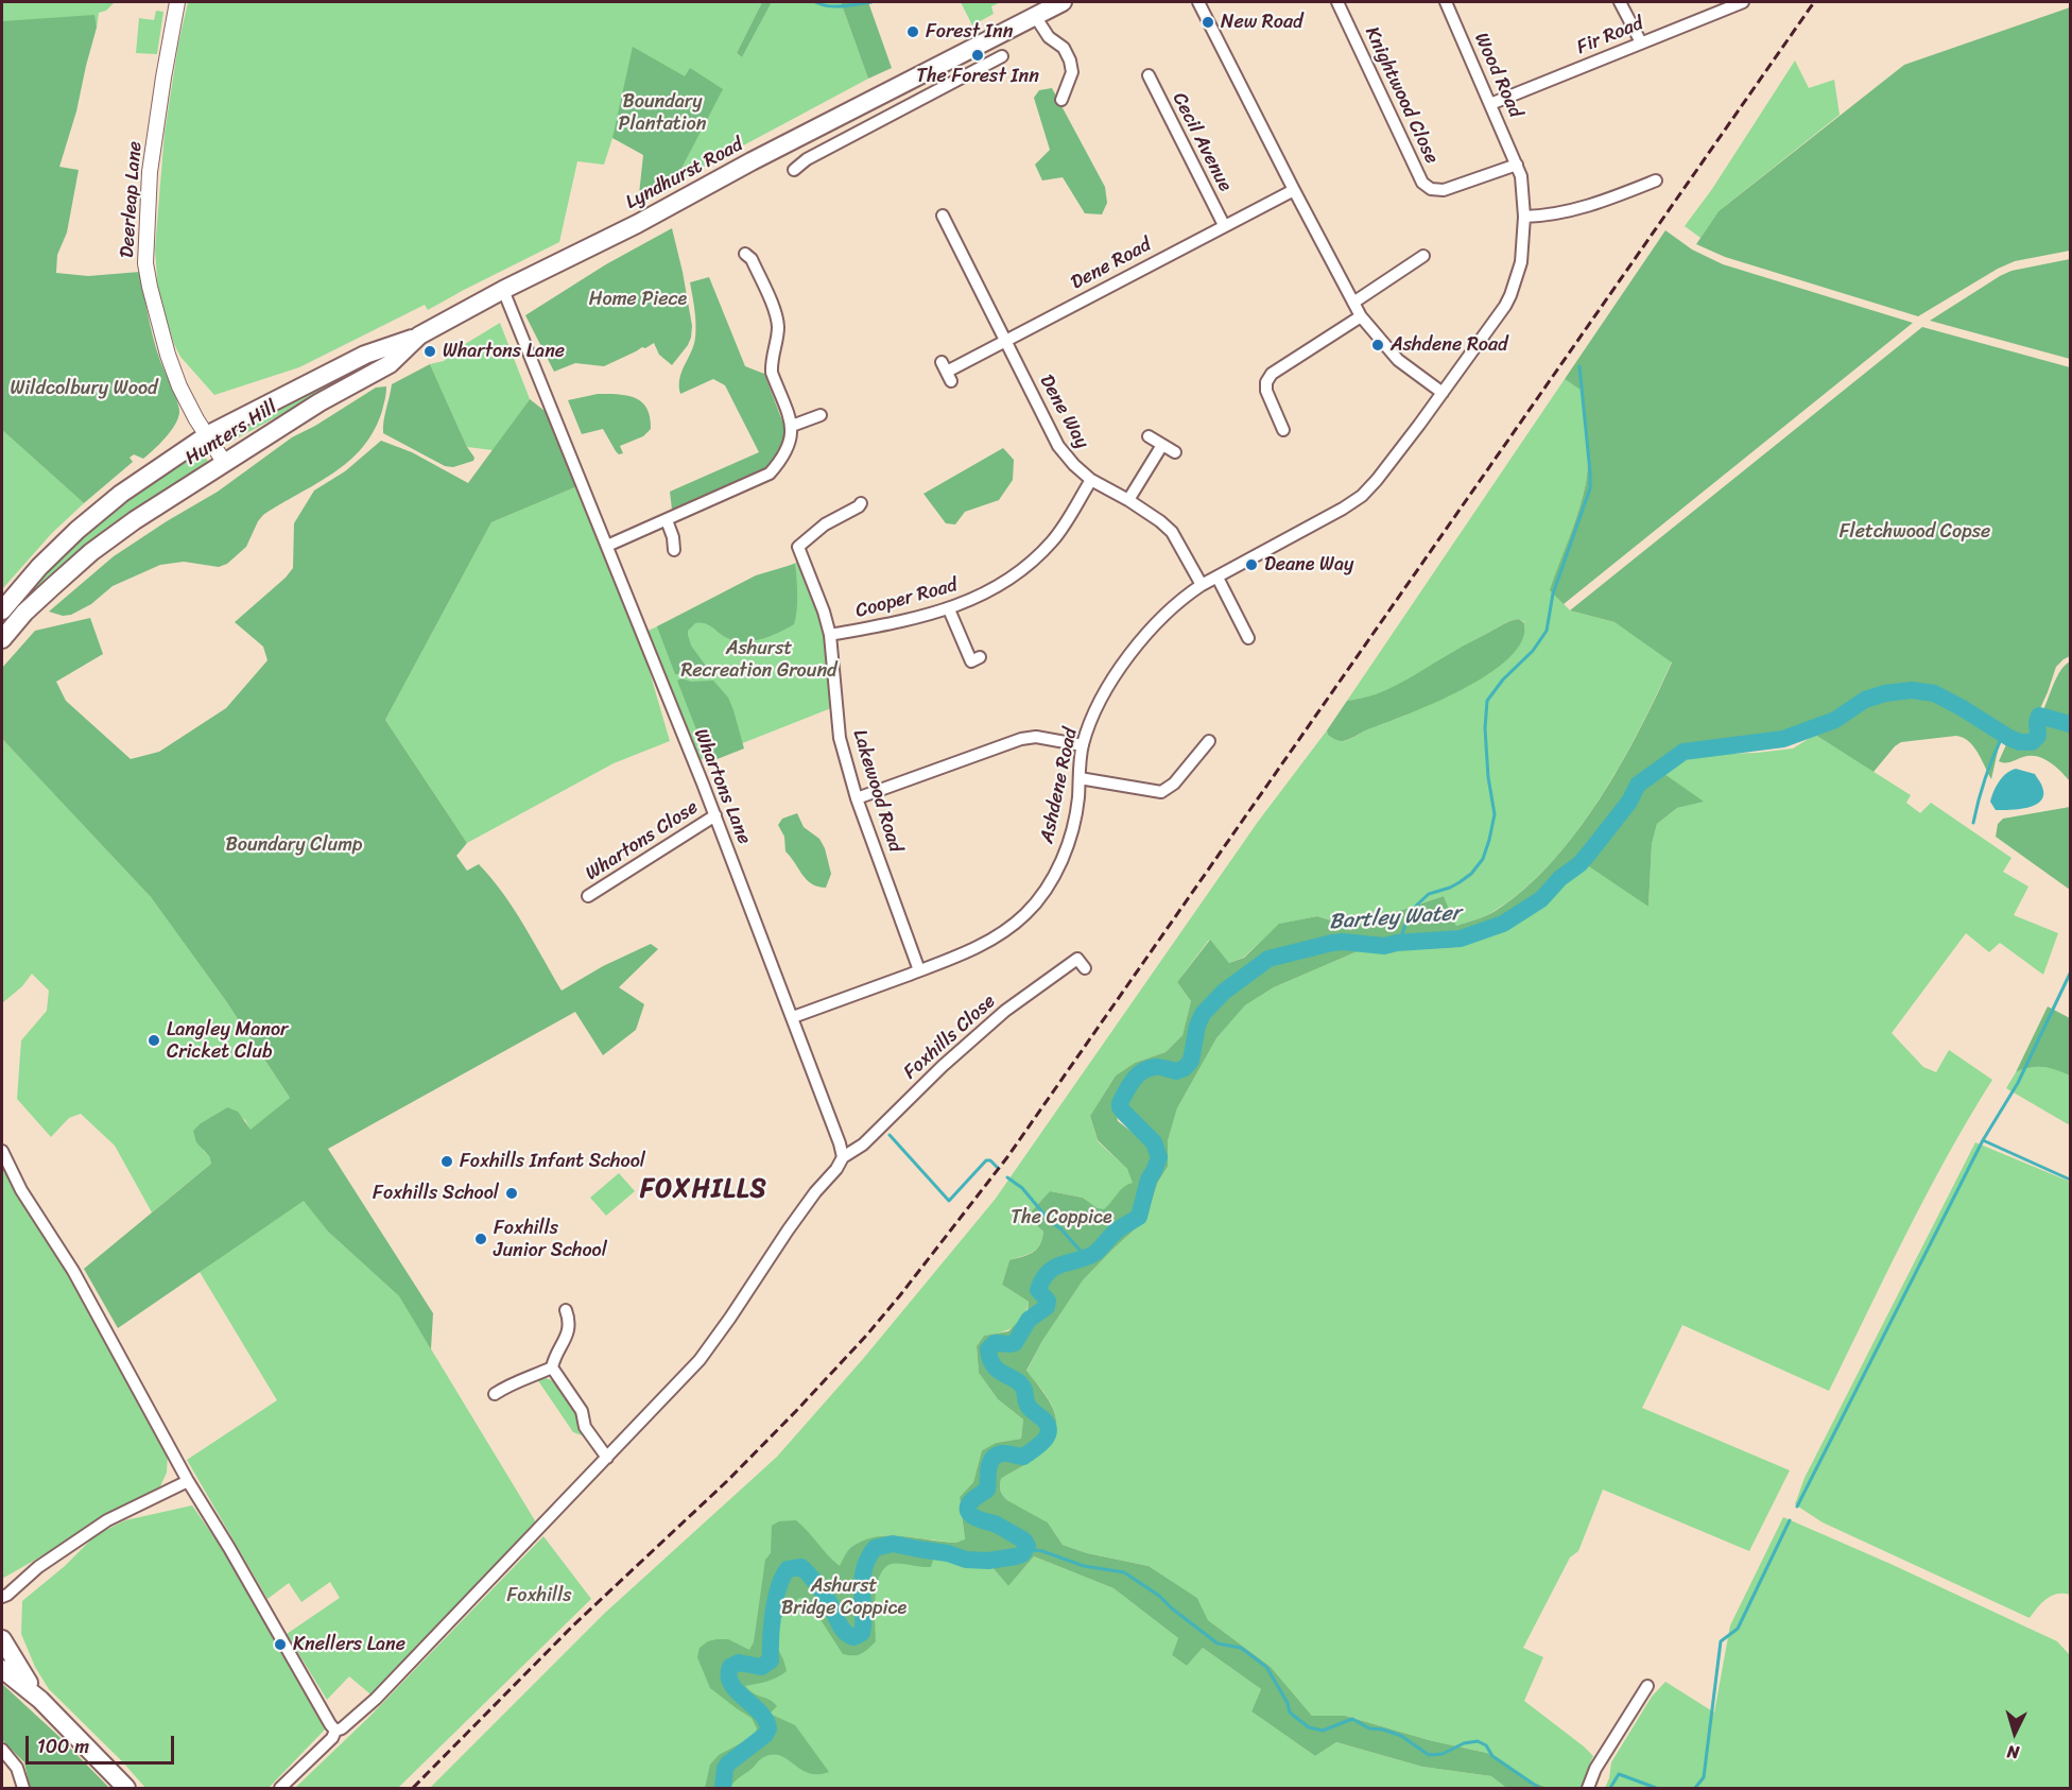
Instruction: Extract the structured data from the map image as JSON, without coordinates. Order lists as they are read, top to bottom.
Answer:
{
  "streets": {
    "main road": ["Lyndhurst Road", "Hunters Hill"],
    "street": [
      "Fir Road",
      "Wood Road",
      "Knightwood Close",
      "Cecil Avenue",
      "Deerleap Lane",
      "Dene Road",
      "Dene Way",
      "Cooper Road",
      "Ashdene Road",
      "Whartons Lane",
      "Lakewood Road",
      "Whartons Close",
      "Foxhills Close"
    ]
  },
  "crossings": [
    ["Fir Road", "Wood Road"],
    ["Wood Road", "Knightwood Close"],
    ["Wood Road", "Ashdene Road"],
    ["Knightwood Close", "Ashdene Road"],
    ["Cecil Avenue", "Dene Road"],
    ["Lyndhurst Road", "Hunters Hill"],
    ["Lyndhurst Road", "Whartons Lane"],
    ["Deerleap Lane", "Hunters Hill"],
    ["Dene Road", "Dene Way"],
    ["Dene Way", "Cooper Road"],
    ["Dene Way", "Ashdene Road"],
    ["Hunters Hill", "Whartons Lane"],
    ["Cooper Road", "Lakewood Road"],
    ["Ashdene Road", "Whartons Lane"],
    ["Ashdene Road", "Lakewood Road"],
    ["Whartons Lane", "Whartons Close"],
    ["Whartons Lane", "Foxhills Close"]
  ],
  "districts": ["FOXHILLS"],
  "water": ["Bartley Water"],
  "parks": [
    "Boundary Plantation",
    "Home Piece",
    "Wildcolbury Wood",
    "Fletchwood Copse",
    "Ashurst Recreation Ground",
    "Boundary Clump",
    "The Coppice",
    "Ashurst Bridge Coppice",
    "Foxhills"
  ],
  "places": [
    "New Road",
    "Forest Inn",
    "The Forest Inn",
    "Ashdene Road",
    "Whartons Lane",
    "Deane Way",
    "Langley Manor Cricket Club",
    "Foxhills Infant School",
    "Foxhills School",
    "Foxhills Junior School",
    "Knellers Lane"
  ],
  "scale_bar": "100 m",
  "north": "bottom"
}
